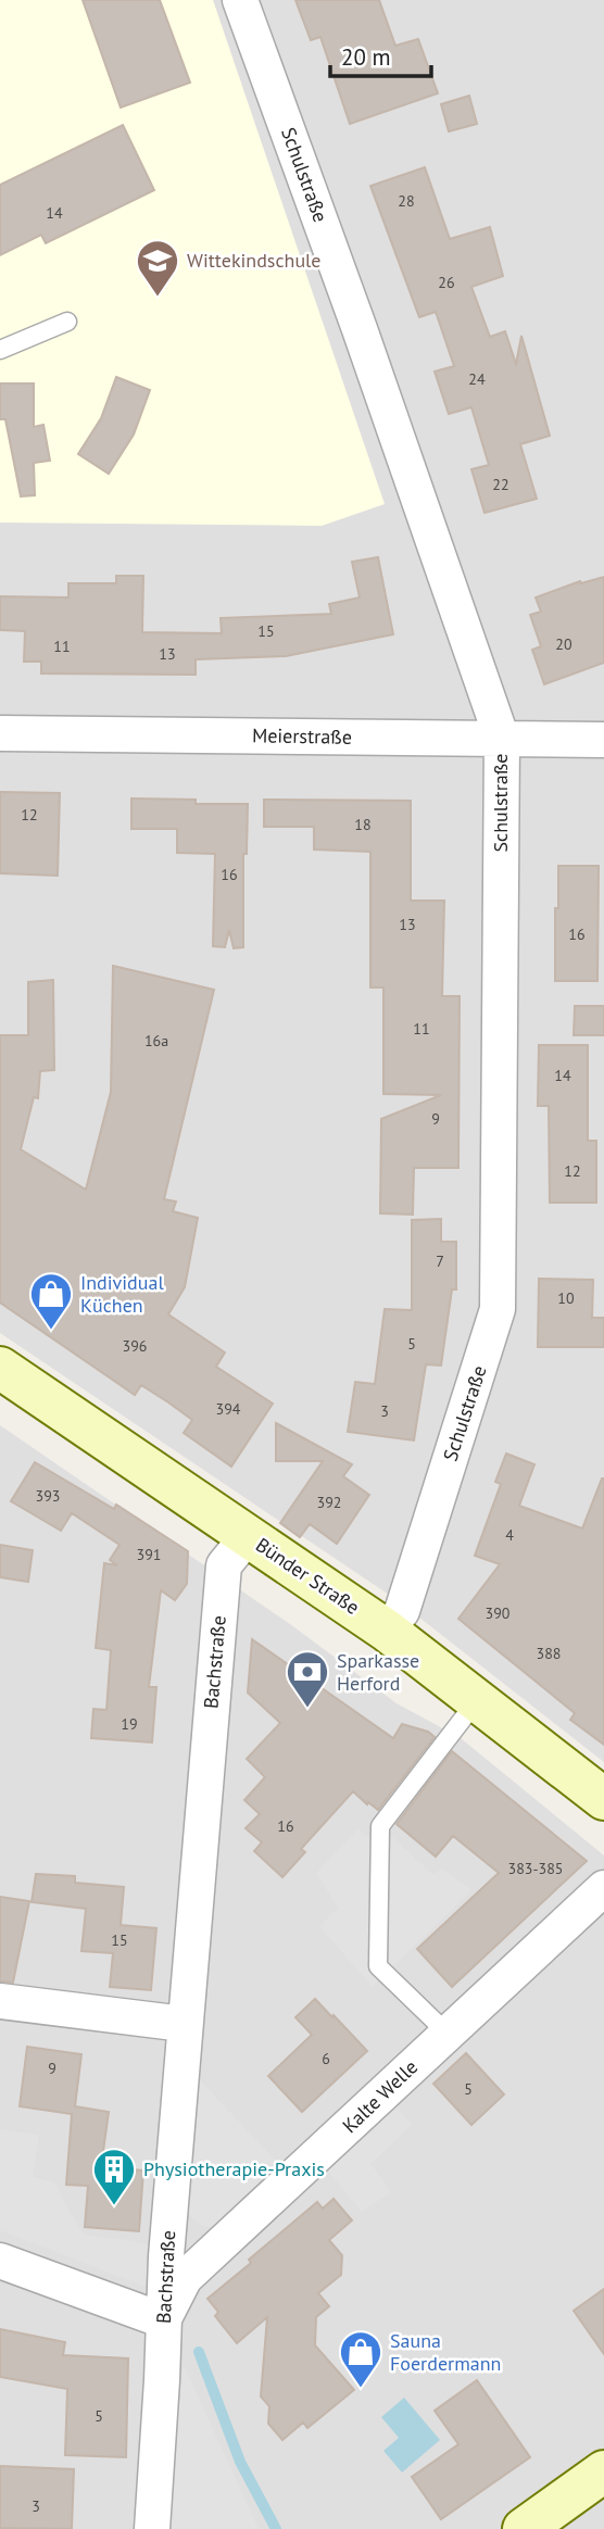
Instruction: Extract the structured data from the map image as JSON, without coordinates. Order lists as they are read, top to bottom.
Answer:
{
  "streets": {
    "main road": ["Bünder Straße"],
    "street": [
      "Schulstraße",
      "Meierstraße",
      "Bachstraße",
      "Kalte Welle"
    ]
  },
  "crossings": [
    ["Schulstraße", "Meierstraße"],
    ["Schulstraße", "Bünder Straße"],
    ["Bünder Straße", "Bachstraße"],
    ["Bachstraße", "Kalte Welle"]
  ],
  "places": {
    "school or university": ["Wittekindschule"],
    "shop": ["Individual Küchen", "Sauna Foerdermann"],
    "bank": ["Sparkasse Herford"],
    "building": ["Physiotherapie-Praxis"]
  },
  "house_numbers": [
    "28",
    "14",
    "26",
    "24",
    "22",
    "15",
    "20",
    "11",
    "13",
    "12",
    "18",
    "16",
    "13",
    "16",
    "11",
    "16a",
    "14",
    "9",
    "12",
    "7",
    "10",
    "5",
    "396",
    "394",
    "3",
    "393",
    "392",
    "4",
    "391",
    "390",
    "388",
    "19",
    "16",
    "383-385",
    "15",
    "6",
    "9",
    "5",
    "5",
    "3"
  ],
  "scale_bar": "20 m"
}
